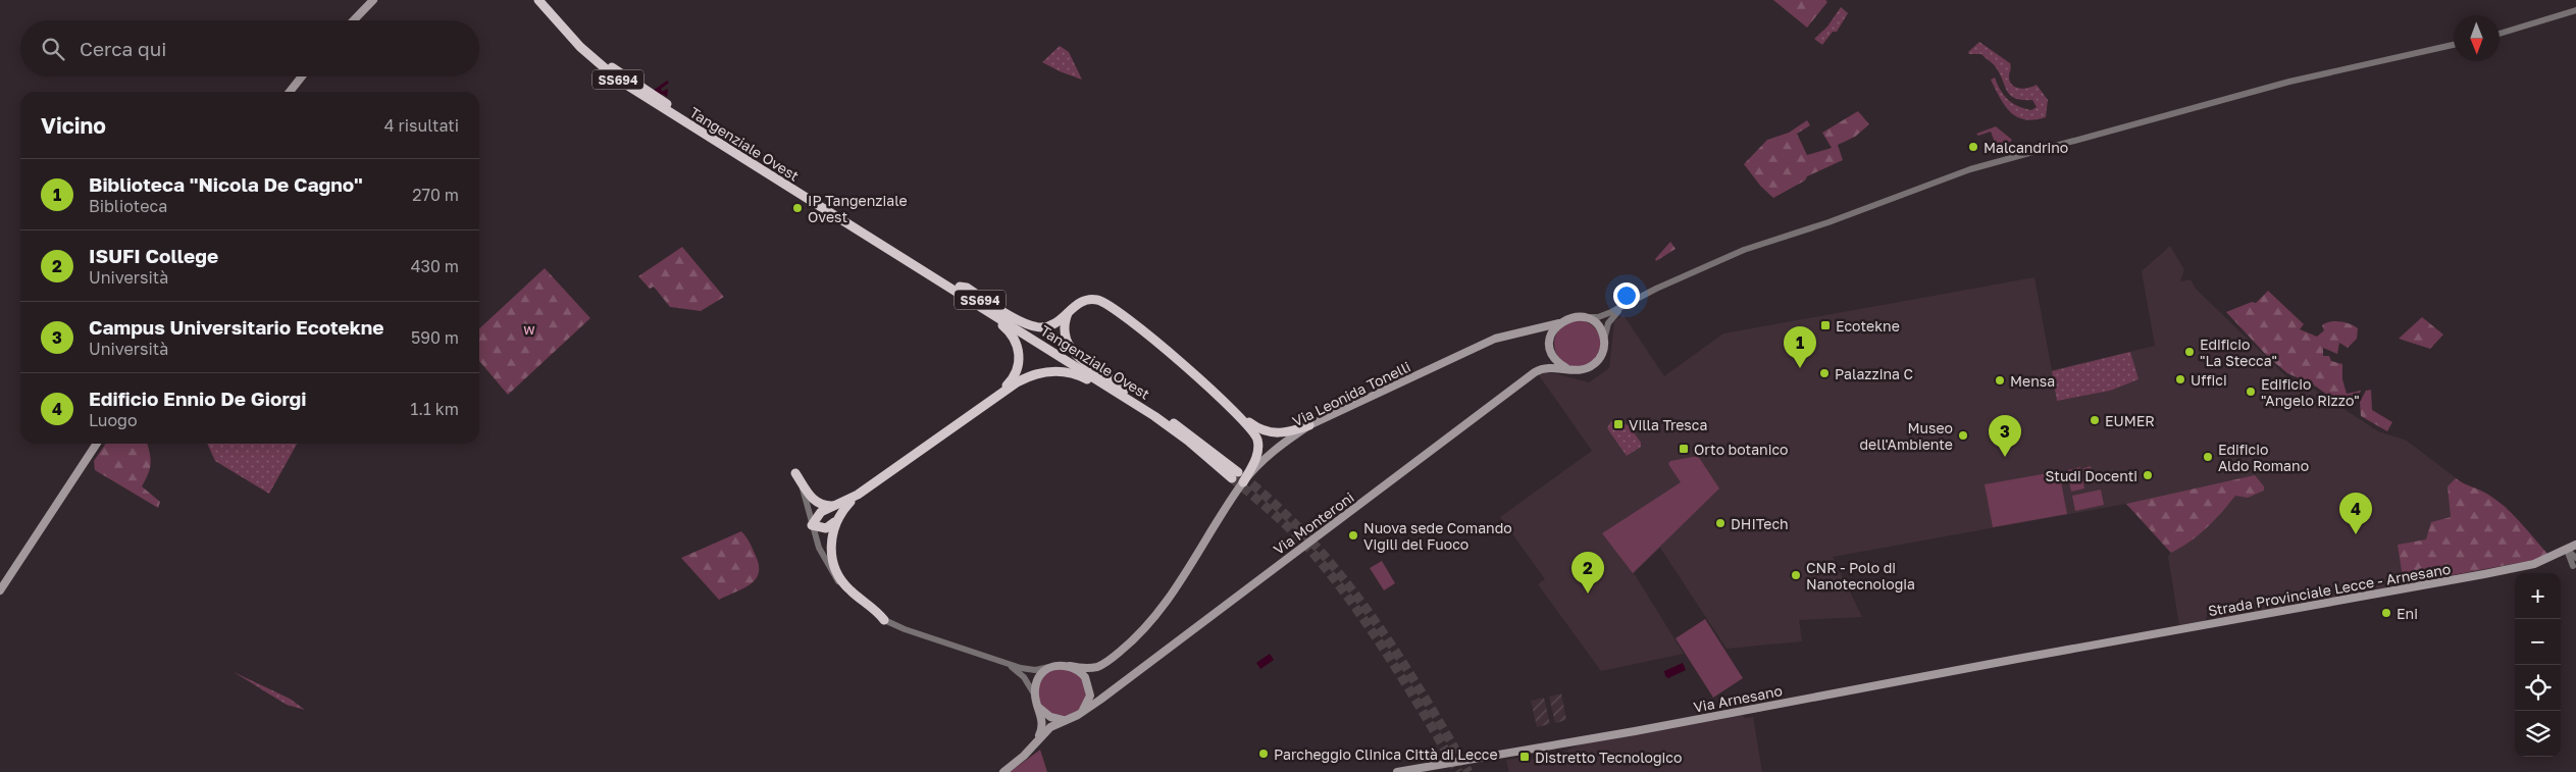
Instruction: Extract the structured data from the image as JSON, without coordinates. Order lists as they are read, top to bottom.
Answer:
{
  "streets": {
    "highway": ["SS694", "Tangenziale Ovest"],
    "main road": [
      "Via Leonida Tonelli",
      "Via Monteroni",
      "Strada Provinciale Lecce - Arnesano",
      "Via Arnesano"
    ]
  },
  "crossings": [
    ["Via Leonida Tonelli", "Via Monteroni"],
    ["Strada Provinciale Lecce - Arnesano", "Via Arnesano"]
  ],
  "parks": ["w"],
  "places": {
    "other": [
      "Malcandrino",
      "IP Tangenziale Ovest",
      "Edificio \"La Stecca\"",
      "Palazzina C",
      "Uffici",
      "Mensa",
      "Edificio \"Angelo Rizzo\"",
      "EUMER",
      "Museo dell'Ambiente",
      "Edificio Aldo Romano",
      "Studi Docenti",
      "DHITech",
      "Nuova sede Comando Vigili del Fuoco",
      "CNR - Polo di Nanotecnologia",
      "Eni",
      "Parcheggio Clinica Città di Lecce"
    ],
    "transit": [
      "Ecotekne",
      "Villa Tresca",
      "Orto botanico",
      "Distretto Tecnologico"
    ]
  },
  "north": "bottom",
  "page": {
    "search": "Cerca qui",
    "heading": ["Vicino", "4 risultati"],
    "list": [
      {
        "mark": "1",
        "name": "Biblioteca \"Nicola De Cagno\"",
        "note": "Biblioteca",
        "value": "270 m"
      },
      {
        "mark": "2",
        "name": "ISUFI College",
        "note": "Università",
        "value": "430 m"
      },
      {
        "mark": "3",
        "name": "Campus Universitario Ecotekne",
        "note": "Università",
        "value": "590 m"
      },
      {
        "mark": "4",
        "name": "Edificio Ennio De Giorgi",
        "note": "Luogo",
        "value": "1.1 km"
      }
    ],
    "pins": [
      "1",
      "3",
      "4",
      "2"
    ],
    "map_buttons": ["+", "−"]
  }
}
